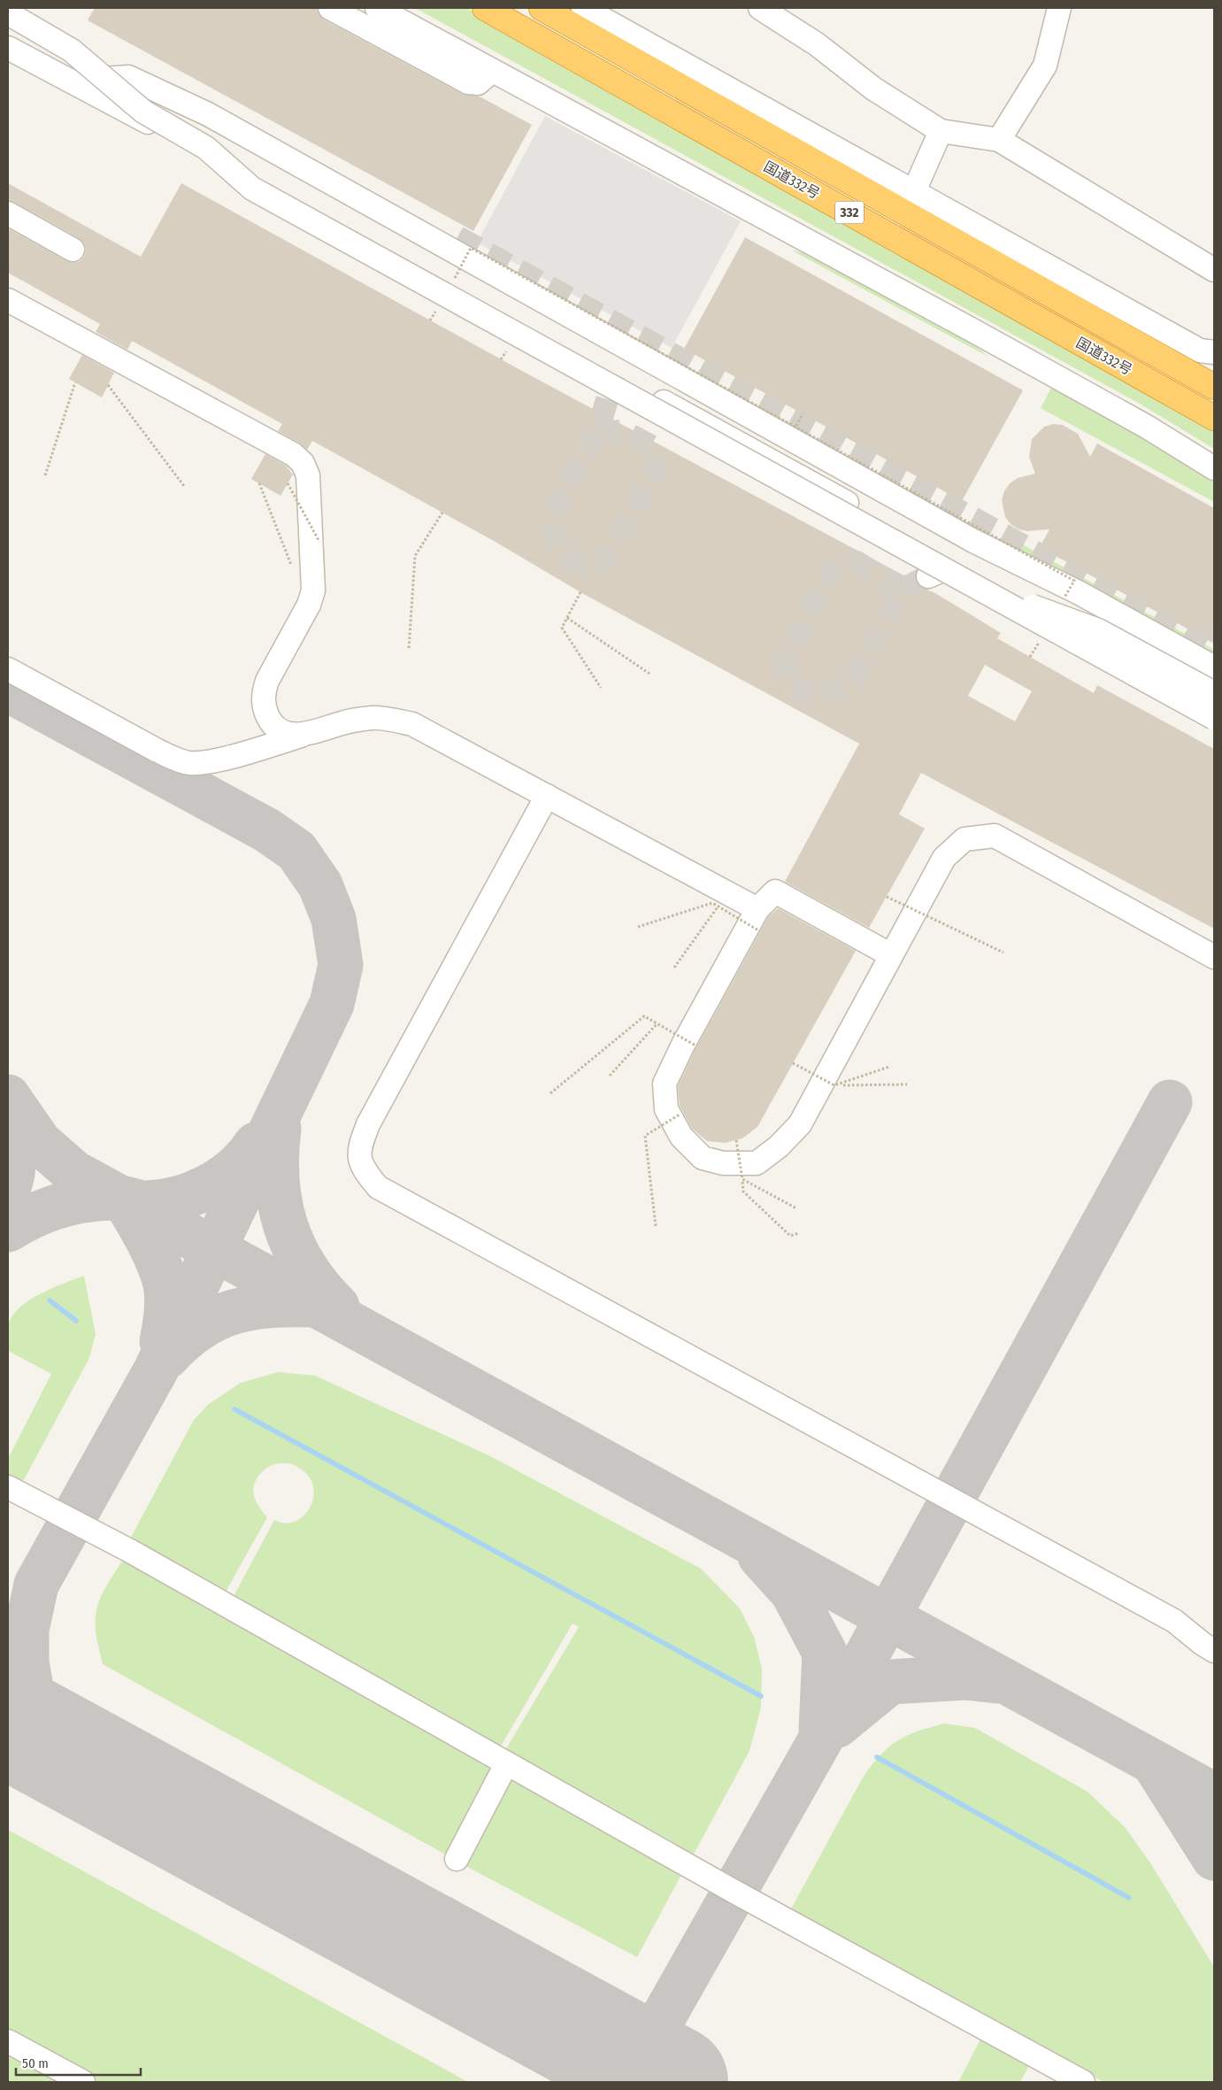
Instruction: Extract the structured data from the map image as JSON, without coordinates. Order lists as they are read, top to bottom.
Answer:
{
  "streets": {
    "highway": ["国道332号", "332"]
  },
  "scale_bar": "50 m"
}
